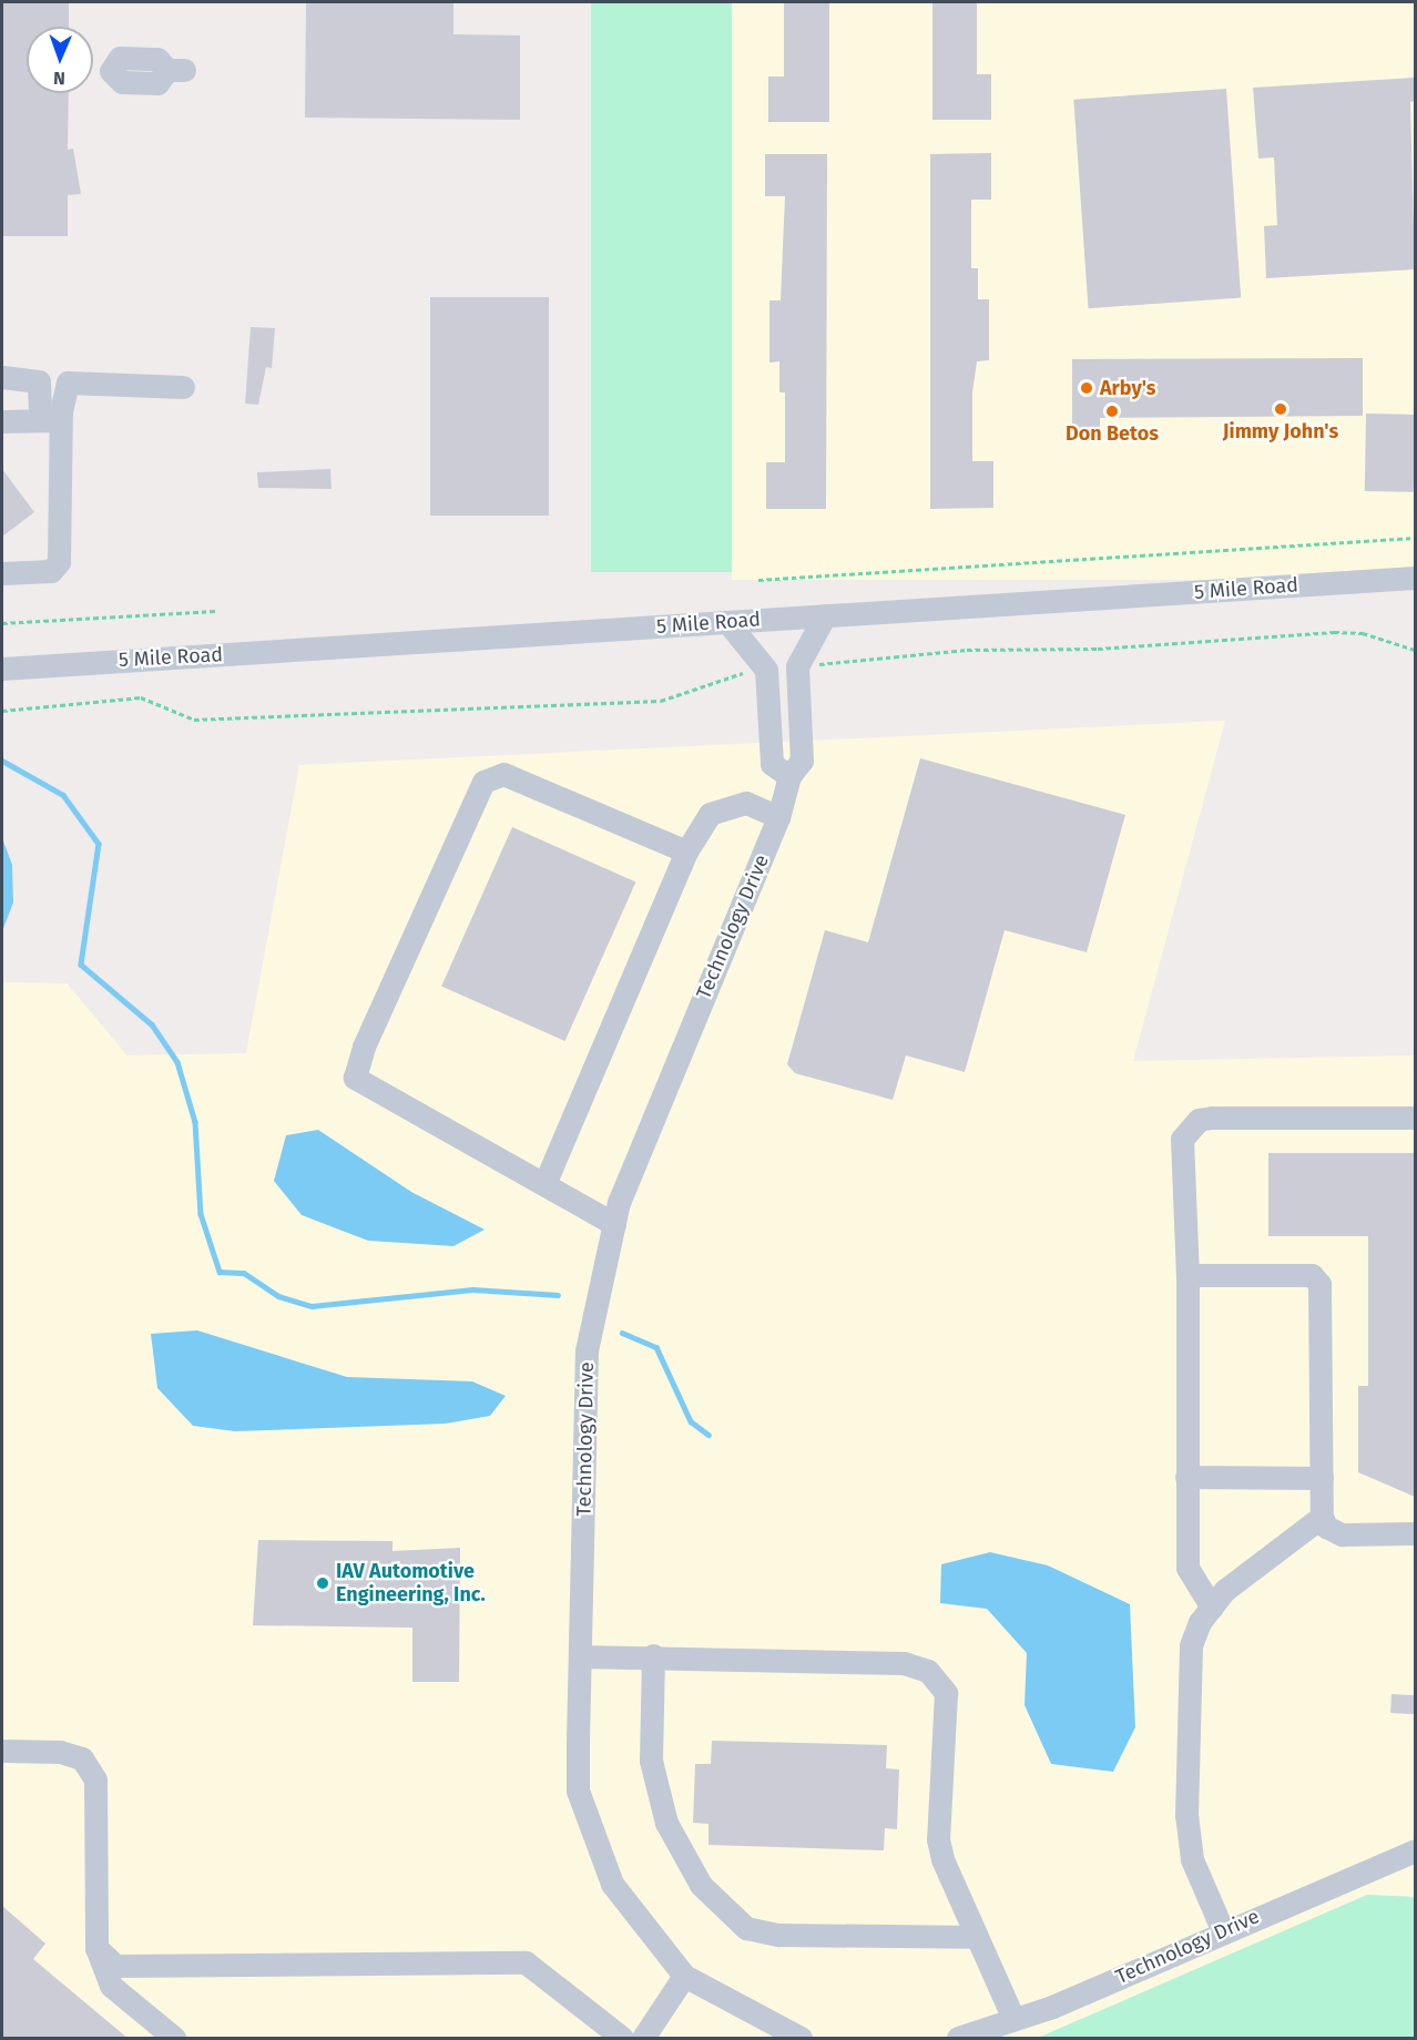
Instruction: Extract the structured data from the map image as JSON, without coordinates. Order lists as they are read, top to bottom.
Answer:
{
  "streets": {
    "street": ["5 Mile Road", "Technology Drive"]
  },
  "places": [
    "Arby's",
    "Jimmy John's",
    "Don Betos",
    "IAV Automotive Engineering, Inc."
  ],
  "north": "bottom"
}
